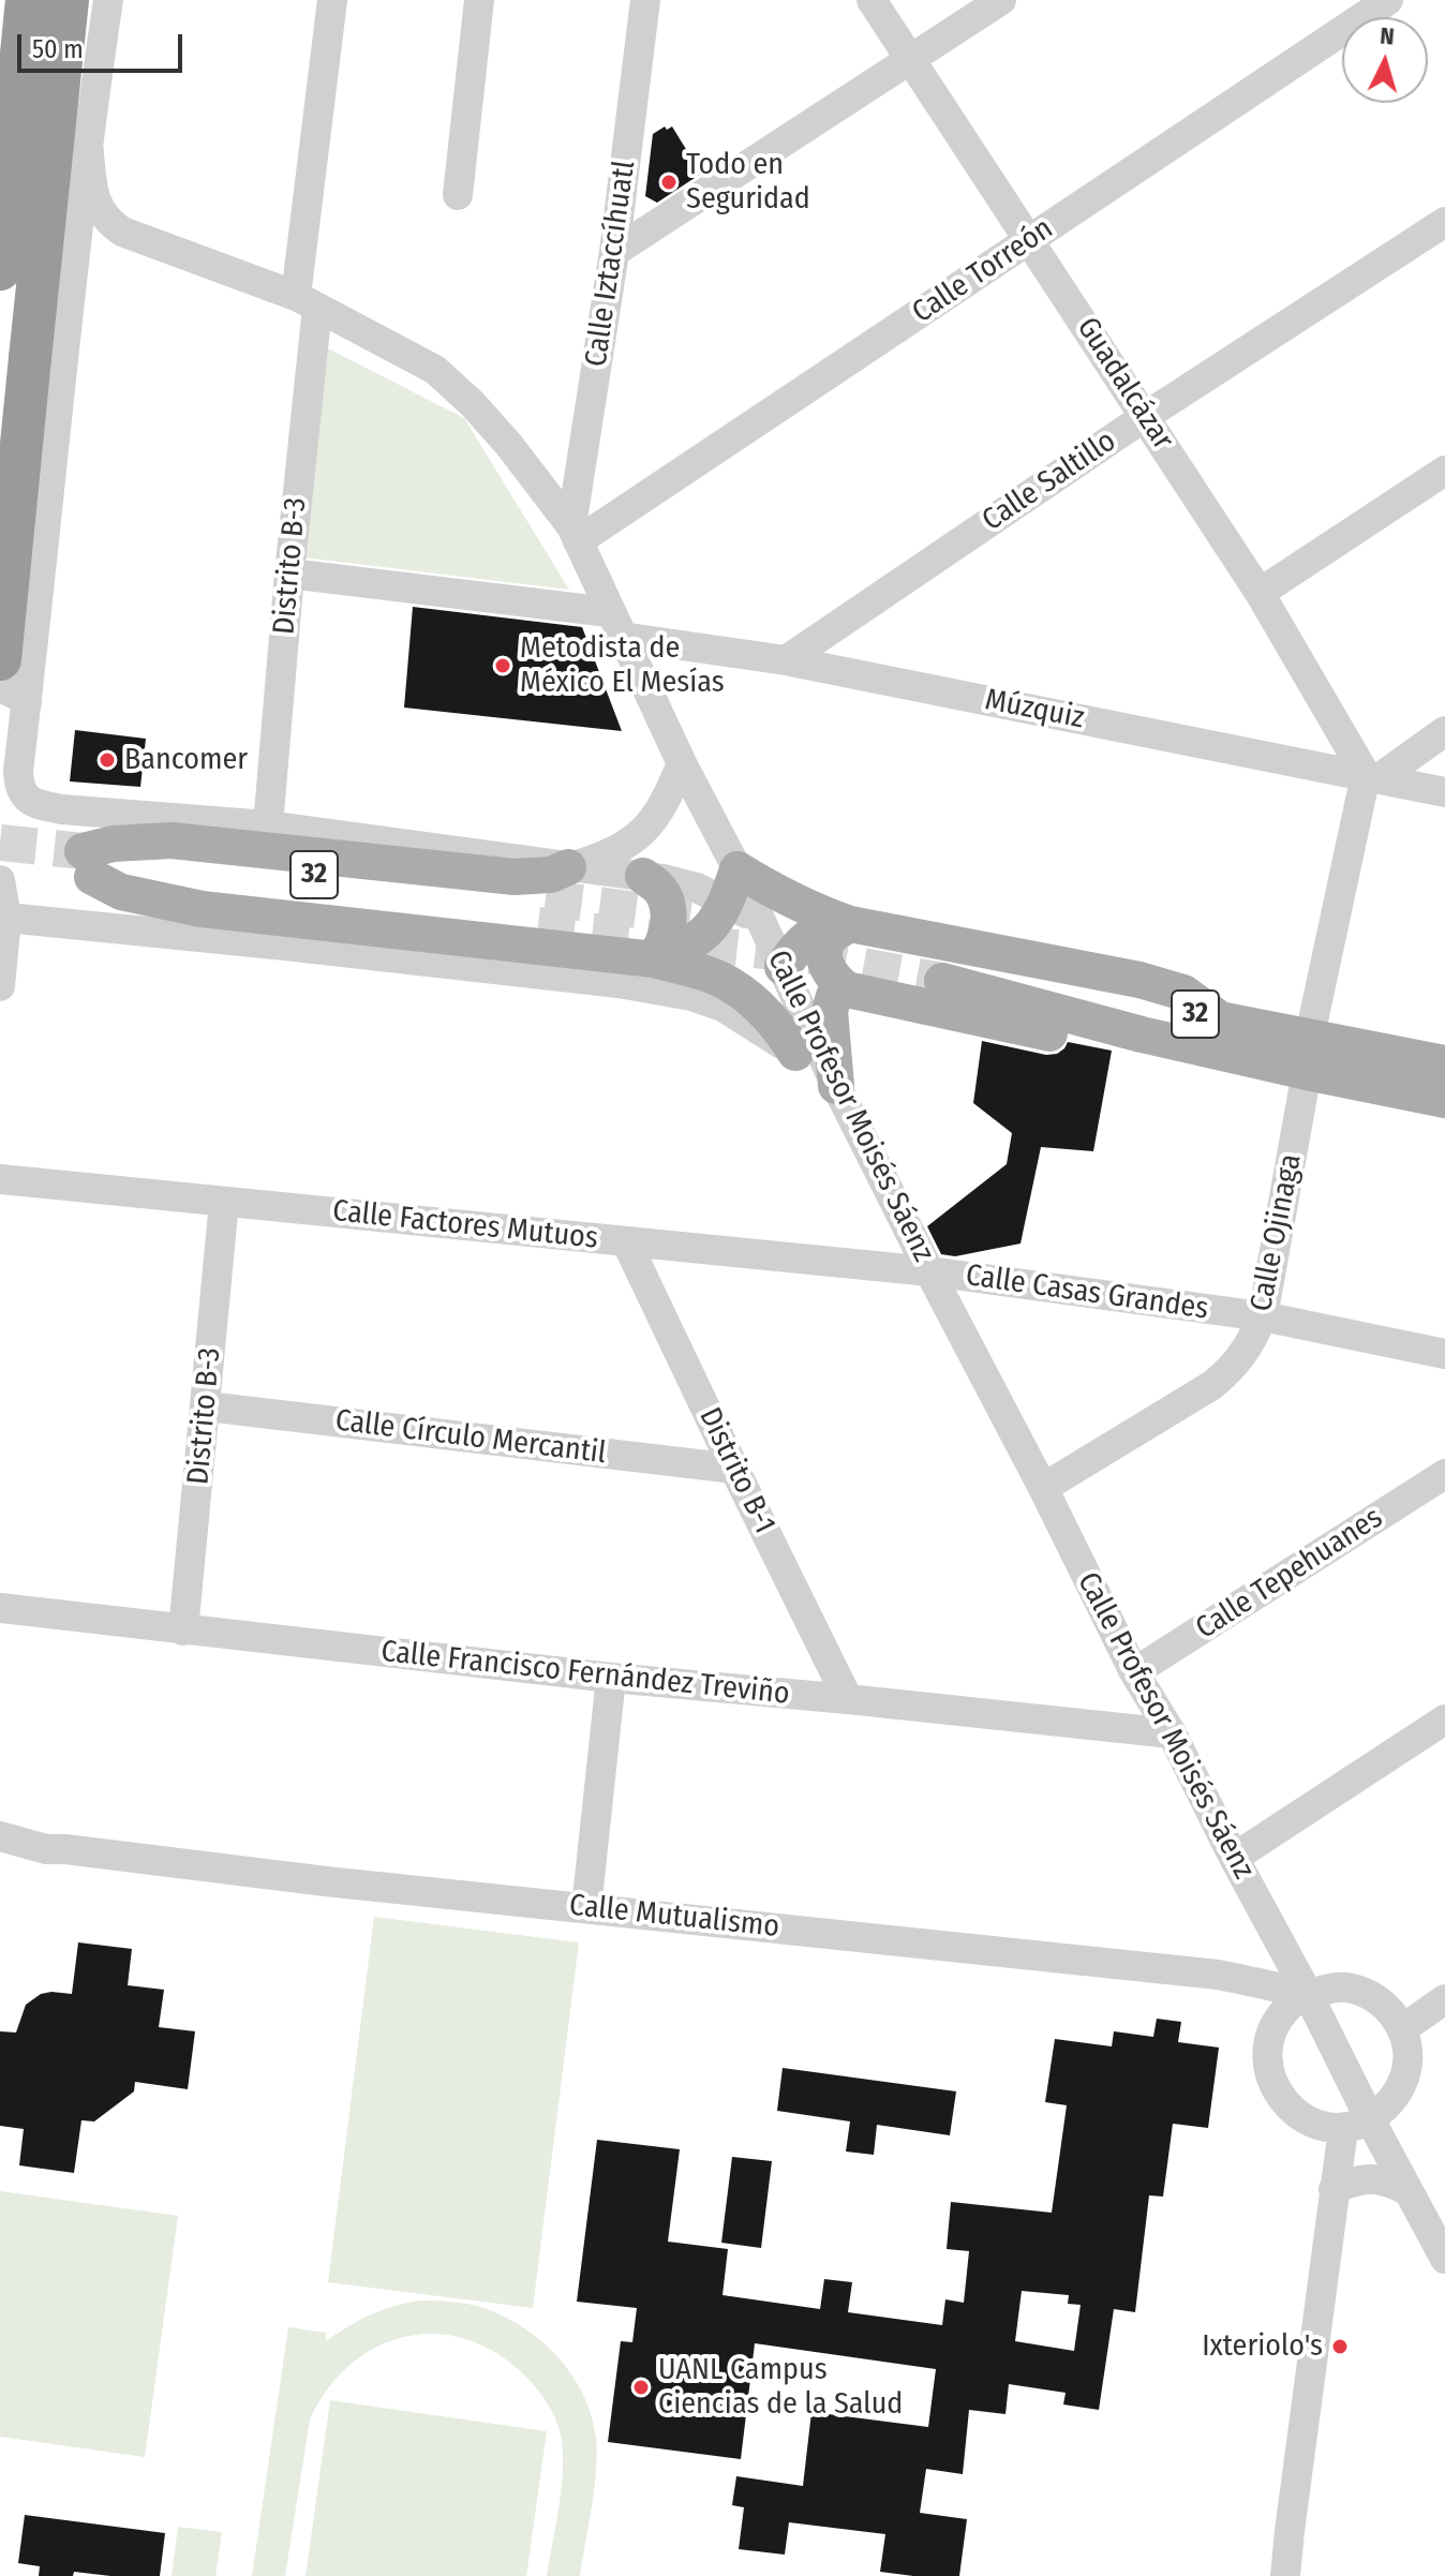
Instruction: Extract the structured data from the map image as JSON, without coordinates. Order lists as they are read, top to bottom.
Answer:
{
  "streets": {
    "main road": ["32"],
    "street": [
      "Calle Iztaccíhuatl",
      "Calle Torreón",
      "Guadalcázar",
      "Calle Saltillo",
      "Distrito B-3",
      "Múzquiz",
      "Calle Profesor Moisés Sáenz",
      "Calle Factores Mutuos",
      "Calle Ojinaga",
      "Calle Casas Grandes",
      "Calle Círculo Mercantil",
      "Distrito B-1",
      "Calle Tepehuanes",
      "Calle Francisco Fernández Treviño",
      "Calle Mutualismo"
    ]
  },
  "crossings": [
    ["Calle Iztaccíhuatl", "Calle Torreón"],
    ["Calle Torreón", "Guadalcázar"],
    ["Guadalcázar", "Calle Saltillo"],
    ["Guadalcázar", "Múzquiz"],
    ["Calle Saltillo", "Múzquiz"],
    ["Distrito B-3", "Múzquiz"],
    ["Distrito B-3", "Calle Factores Mutuos"],
    ["Distrito B-3", "Calle Círculo Mercantil"],
    ["Distrito B-3", "Calle Francisco Fernández Treviño"],
    ["32", "Calle Ojinaga"],
    ["Calle Profesor Moisés Sáenz", "Calle Factores Mutuos"],
    ["Calle Profesor Moisés Sáenz", "Calle Ojinaga"],
    ["Calle Profesor Moisés Sáenz", "Calle Casas Grandes"],
    ["Calle Profesor Moisés Sáenz", "Calle Tepehuanes"],
    ["Calle Profesor Moisés Sáenz", "Calle Francisco Fernández Treviño"],
    ["Calle Profesor Moisés Sáenz", "Calle Mutualismo"],
    ["Calle Factores Mutuos", "Calle Casas Grandes"],
    ["Calle Factores Mutuos", "Distrito B-1"],
    ["Calle Ojinaga", "Calle Casas Grandes"],
    ["Calle Círculo Mercantil", "Distrito B-1"],
    ["Distrito B-1", "Calle Francisco Fernández Treviño"]
  ],
  "places": [
    "Todo en Seguridad",
    "Metodista de México El Mesías",
    "Bancomer",
    "Ixteriolo's",
    "UANL Campus Ciencias de la Salud"
  ],
  "scale_bar": "50 m",
  "north": "top"
}
